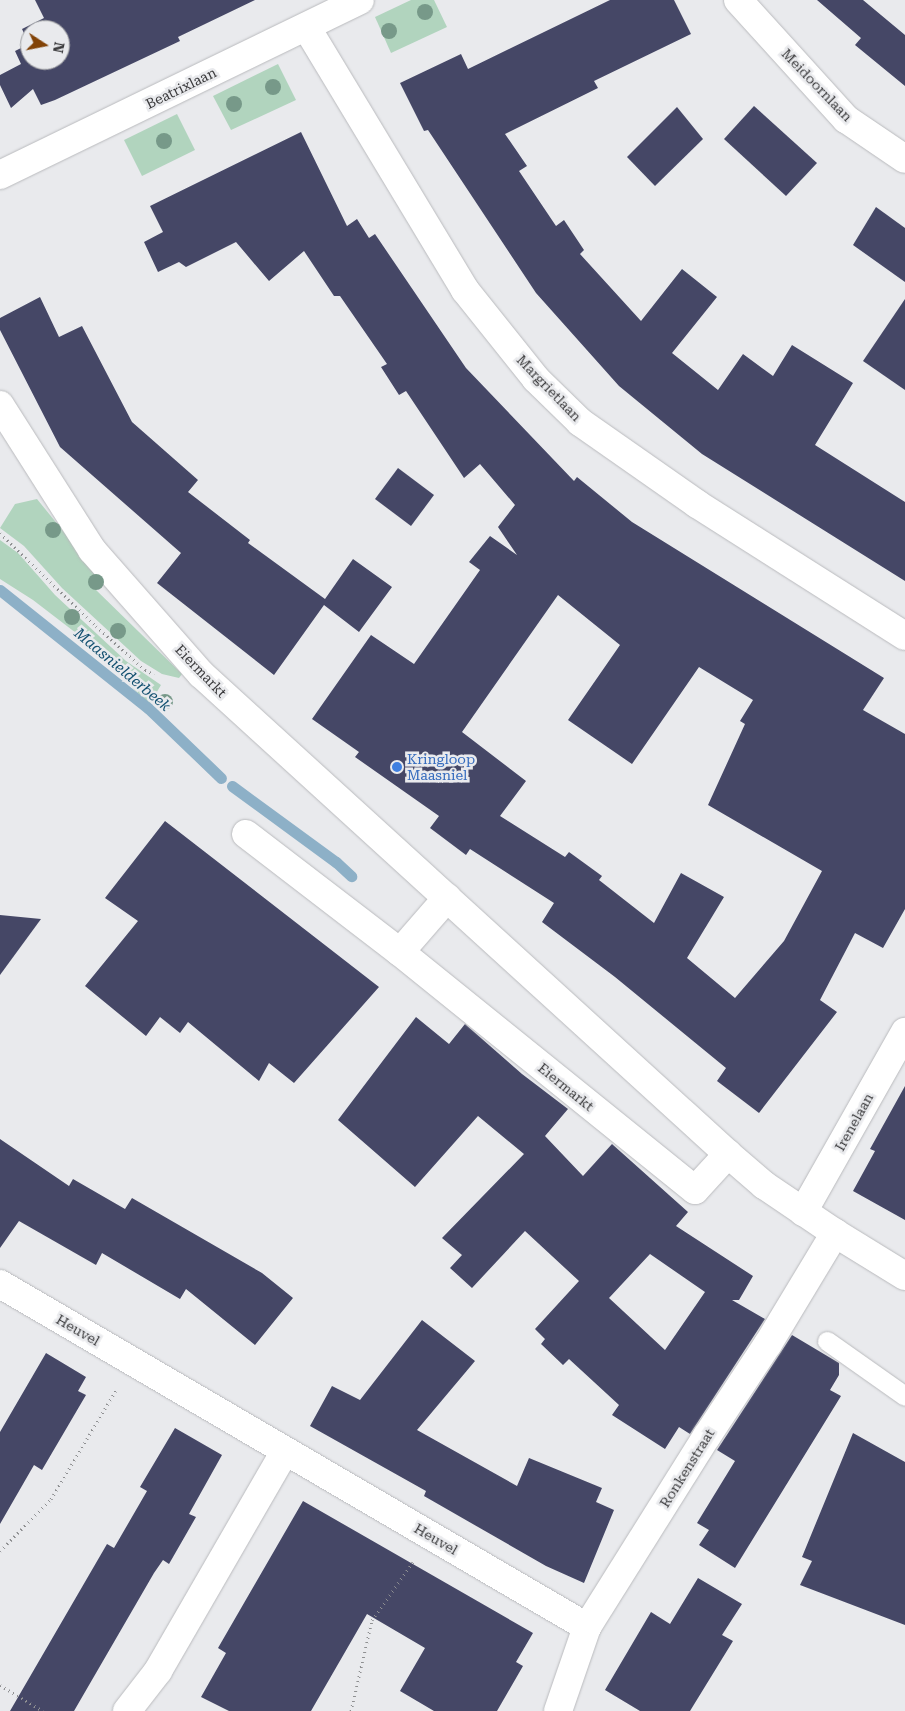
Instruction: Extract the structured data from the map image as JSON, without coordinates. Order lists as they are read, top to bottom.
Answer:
{
  "streets": {
    "street": [
      "Meidoornlaan",
      "Beatrixlaan",
      "Margrietlaan",
      "Eiermarkt",
      "Irenelaan",
      "Heuvel",
      "Ronkenstraat"
    ]
  },
  "crossings": [
    ["Beatrixlaan", "Margrietlaan"],
    ["Eiermarkt", "Irenelaan"],
    ["Eiermarkt", "Ronkenstraat"],
    ["Heuvel", "Ronkenstraat"]
  ],
  "water": ["Maasnielderbeek"],
  "places": ["Kringloop Maasniel"],
  "north": "right"
}
